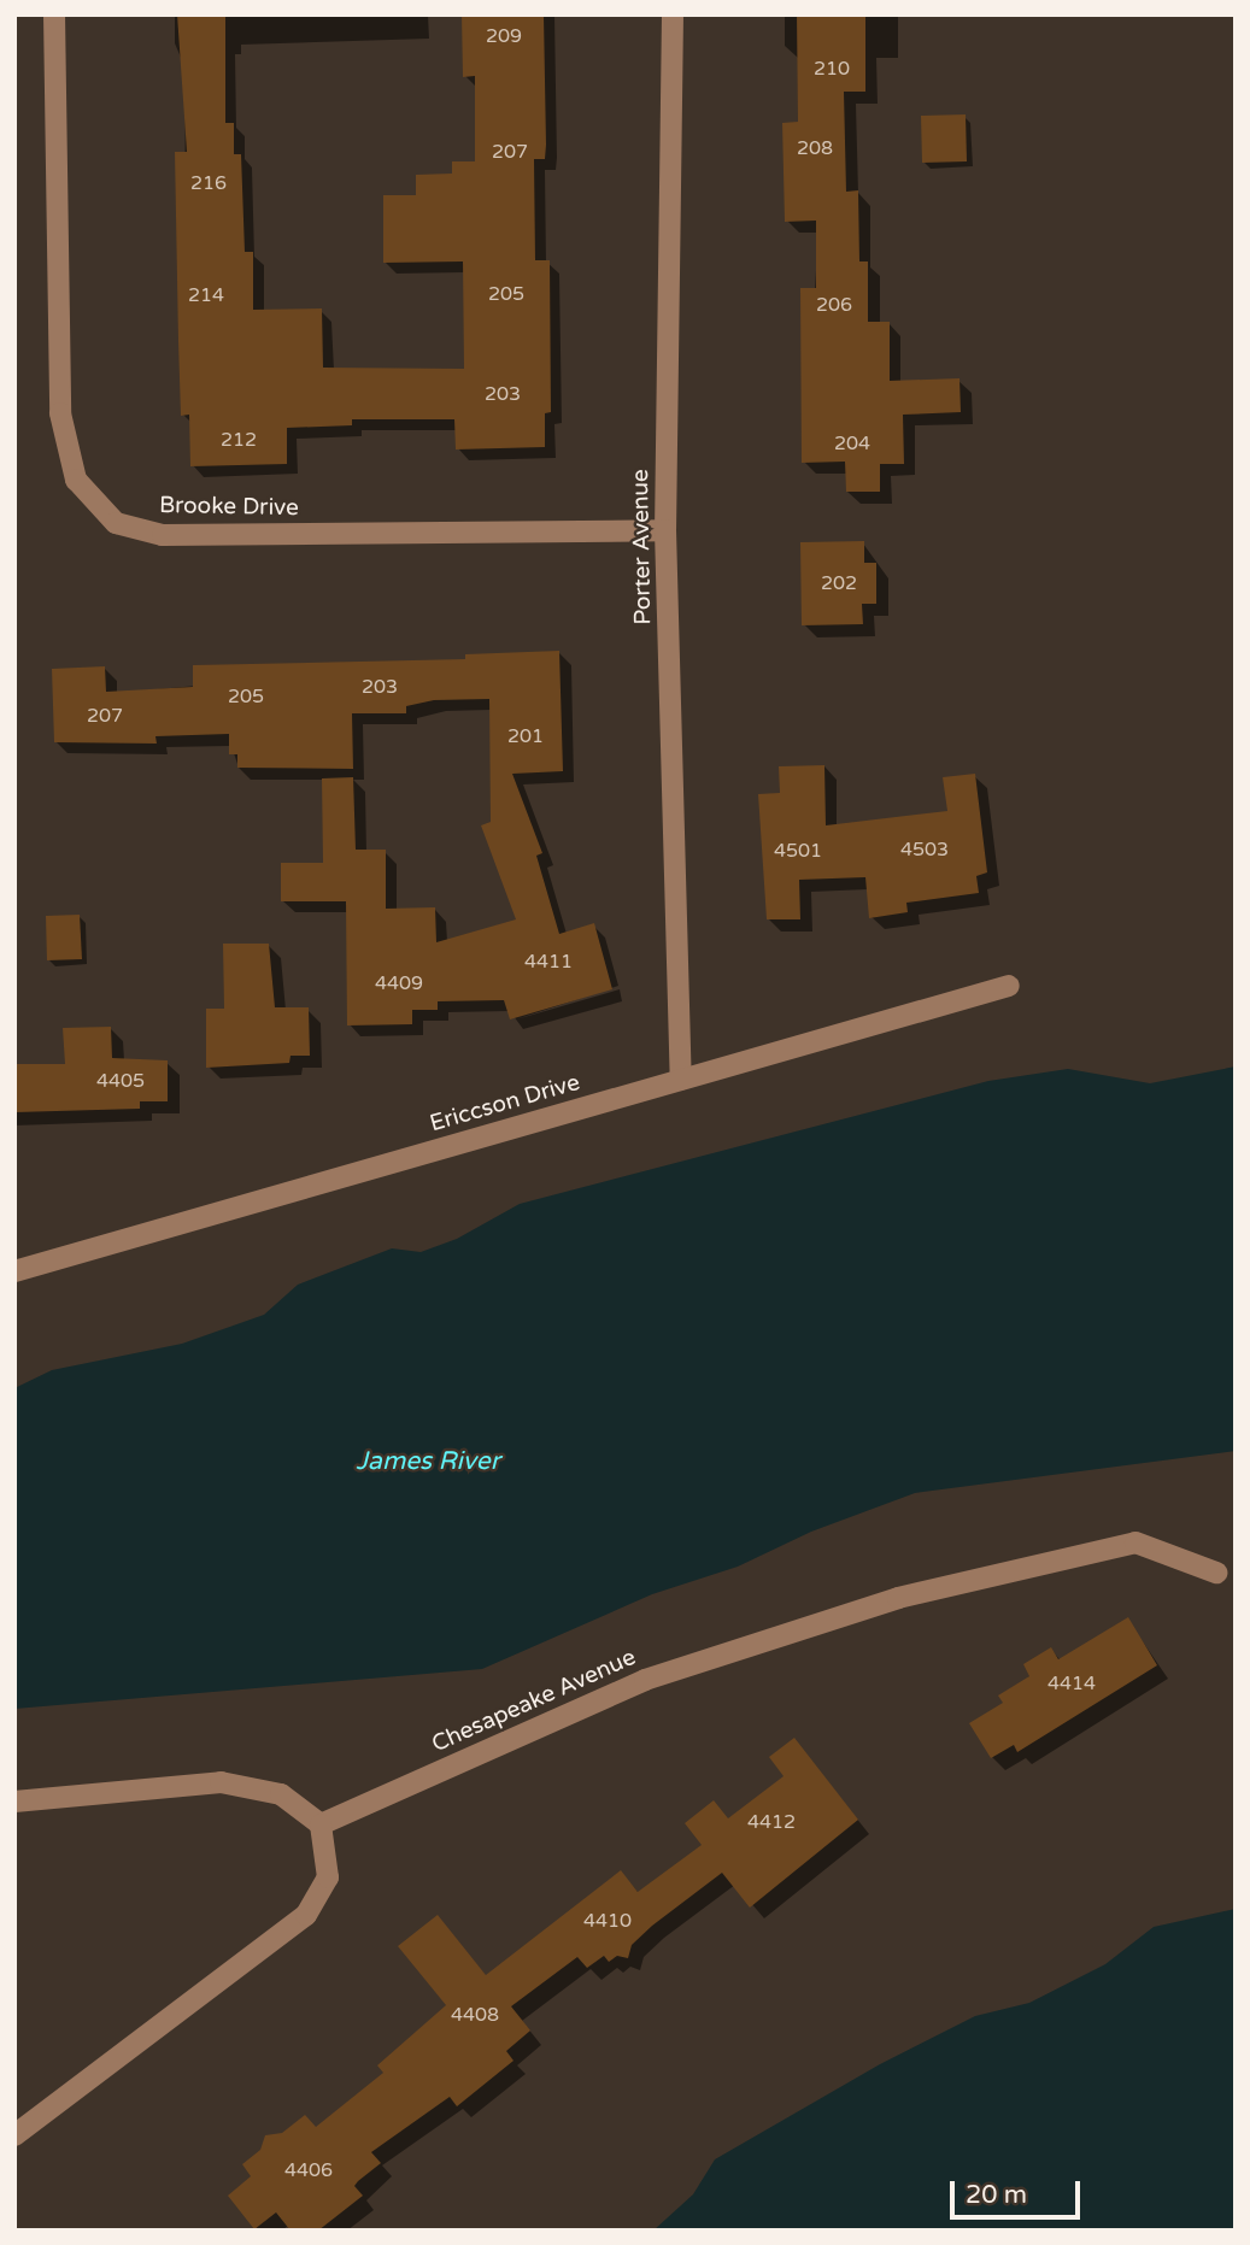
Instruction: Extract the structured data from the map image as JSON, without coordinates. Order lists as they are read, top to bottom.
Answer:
{
  "streets": {
    "street": [
      "Brooke Drive",
      "Porter Avenue",
      "Ericcson Drive",
      "Chesapeake Avenue"
    ]
  },
  "crossings": [
    ["Brooke Drive", "Porter Avenue"],
    ["Porter Avenue", "Ericcson Drive"]
  ],
  "water": ["James River"],
  "house_numbers": [
    "209",
    "210",
    "208",
    "207",
    "216",
    "205",
    "214",
    "206",
    "203",
    "212",
    "204",
    "202",
    "203",
    "205",
    "207",
    "201",
    "4503",
    "4501",
    "4411",
    "4409",
    "4405",
    "4414",
    "4412",
    "4410",
    "4408",
    "4406"
  ],
  "scale_bar": "20 m"
}
